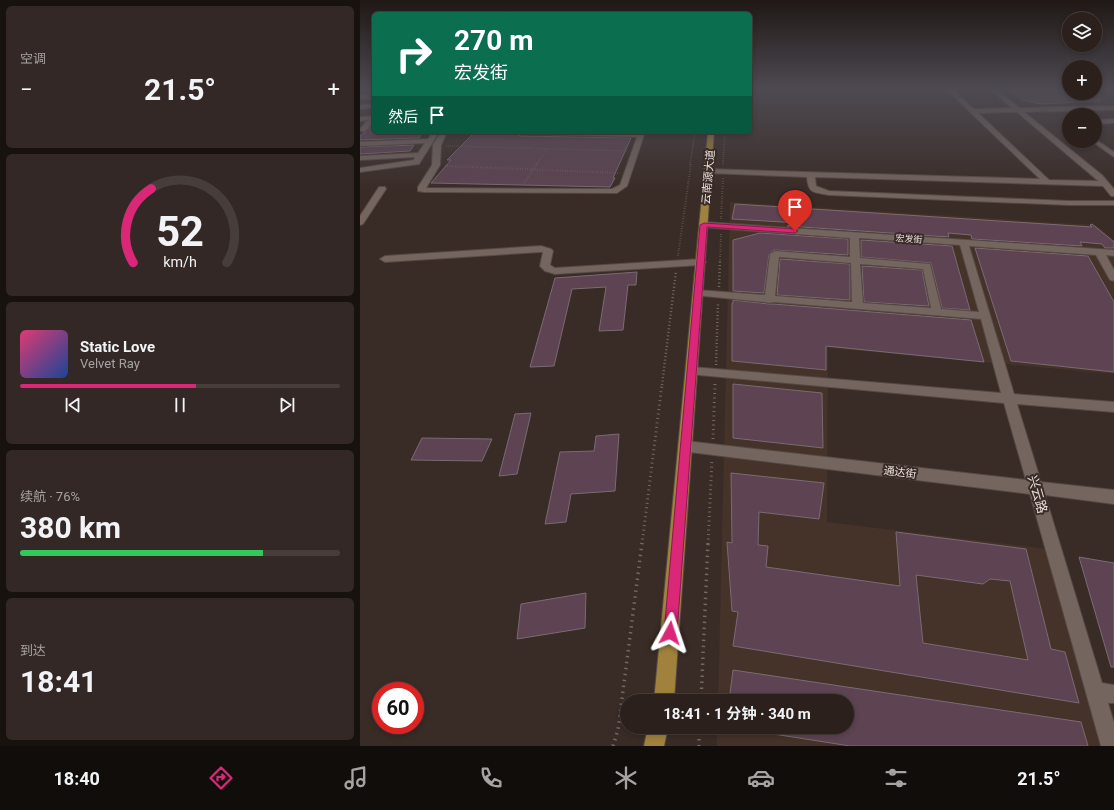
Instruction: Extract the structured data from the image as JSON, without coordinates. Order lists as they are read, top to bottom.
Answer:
{
  "streets": {
    "main road": ["云南源大道"],
    "street": ["宏发街", "通达街", "兴云路"]
  },
  "crossings": [
    ["云南源大道", "宏发街"],
    ["云南源大道", "通达街"],
    ["宏发街", "兴云路"],
    ["通达街", "兴云路"]
  ],
  "page": {
    "tile": [
      "空调",
      ["续航 · 76%", "380 km"],
      ["到达", "18:41"]
    ],
    "map_buttons": ["+", "−"],
    "turn": ["270 m", "宏发街"],
    "heat": ["−", "21.5°", "+"],
    "then": "然后",
    "song": ["Static Love", "Velvet Ray"],
    "limit": "60",
    "trip": "18:41 · 1 分钟 · 340 m",
    "tabs": ["18:40", "21.5°"],
    "gauge": ["52", "km/h"]
  }
}
